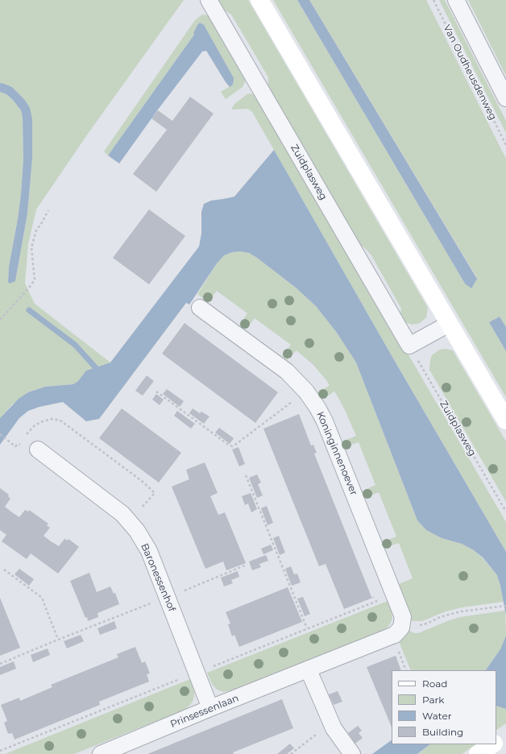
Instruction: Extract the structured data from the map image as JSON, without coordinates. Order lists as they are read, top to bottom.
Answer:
{
  "streets": {
    "street": [
      "Zuidplasweg",
      "Koninginnenoever",
      "Baronessenhof",
      "Prinsessenlaan"
    ],
    "path": ["Van Oudheusdenweg"]
  },
  "crossings": [
    ["Koninginnenoever", "Prinsessenlaan"],
    ["Baronessenhof", "Prinsessenlaan"]
  ],
  "legend": [
    "Road",
    "Park",
    "Water",
    "Building"
  ]
}
